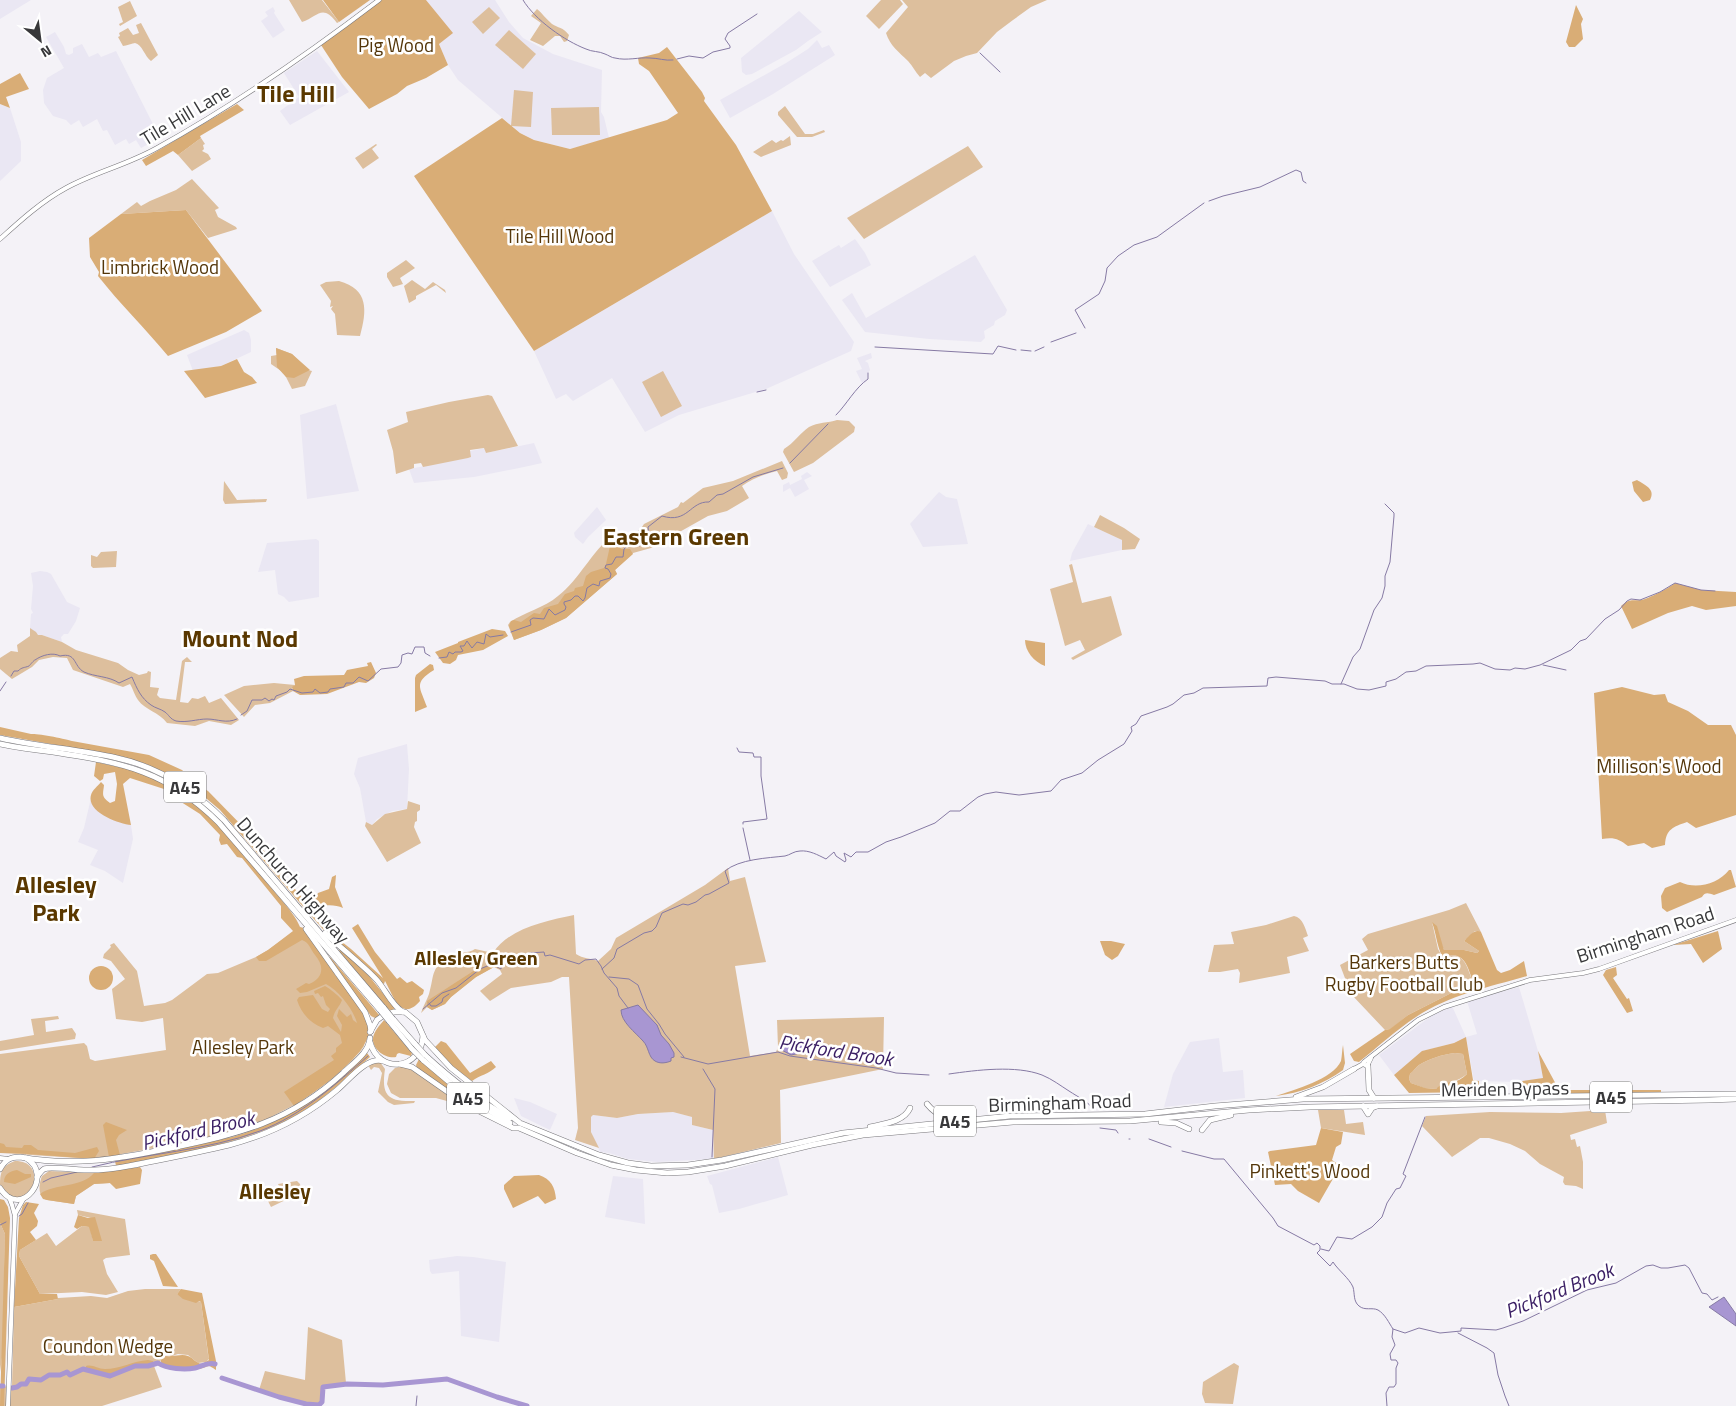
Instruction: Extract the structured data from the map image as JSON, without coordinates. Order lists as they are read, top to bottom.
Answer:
{
  "streets": {
    "highway": [
      "A45",
      "Dunchurch Highway",
      "Birmingham Road",
      "Meriden Bypass"
    ],
    "main road": ["Tile Hill Lane"]
  },
  "crossings": [
    ["A45", "Birmingham Road"],
    ["A45", "Meriden Bypass"],
    ["Dunchurch Highway", "Birmingham Road"],
    ["Birmingham Road", "Meriden Bypass"]
  ],
  "districts": [
    "Tile Hill",
    "Eastern Green",
    "Mount Nod",
    "Allesley Park",
    "Allesley Green",
    "Allesley"
  ],
  "water": ["Pickford Brook"],
  "parks": [
    "Pig Wood",
    "Tile Hill Wood",
    "Limbrick Wood",
    "Millison's Wood",
    "Barkers Butts Rugby Football Club",
    "Allesley Park",
    "Pinkett's Wood",
    "Coundon Wedge"
  ],
  "north": "bottom right"
}
